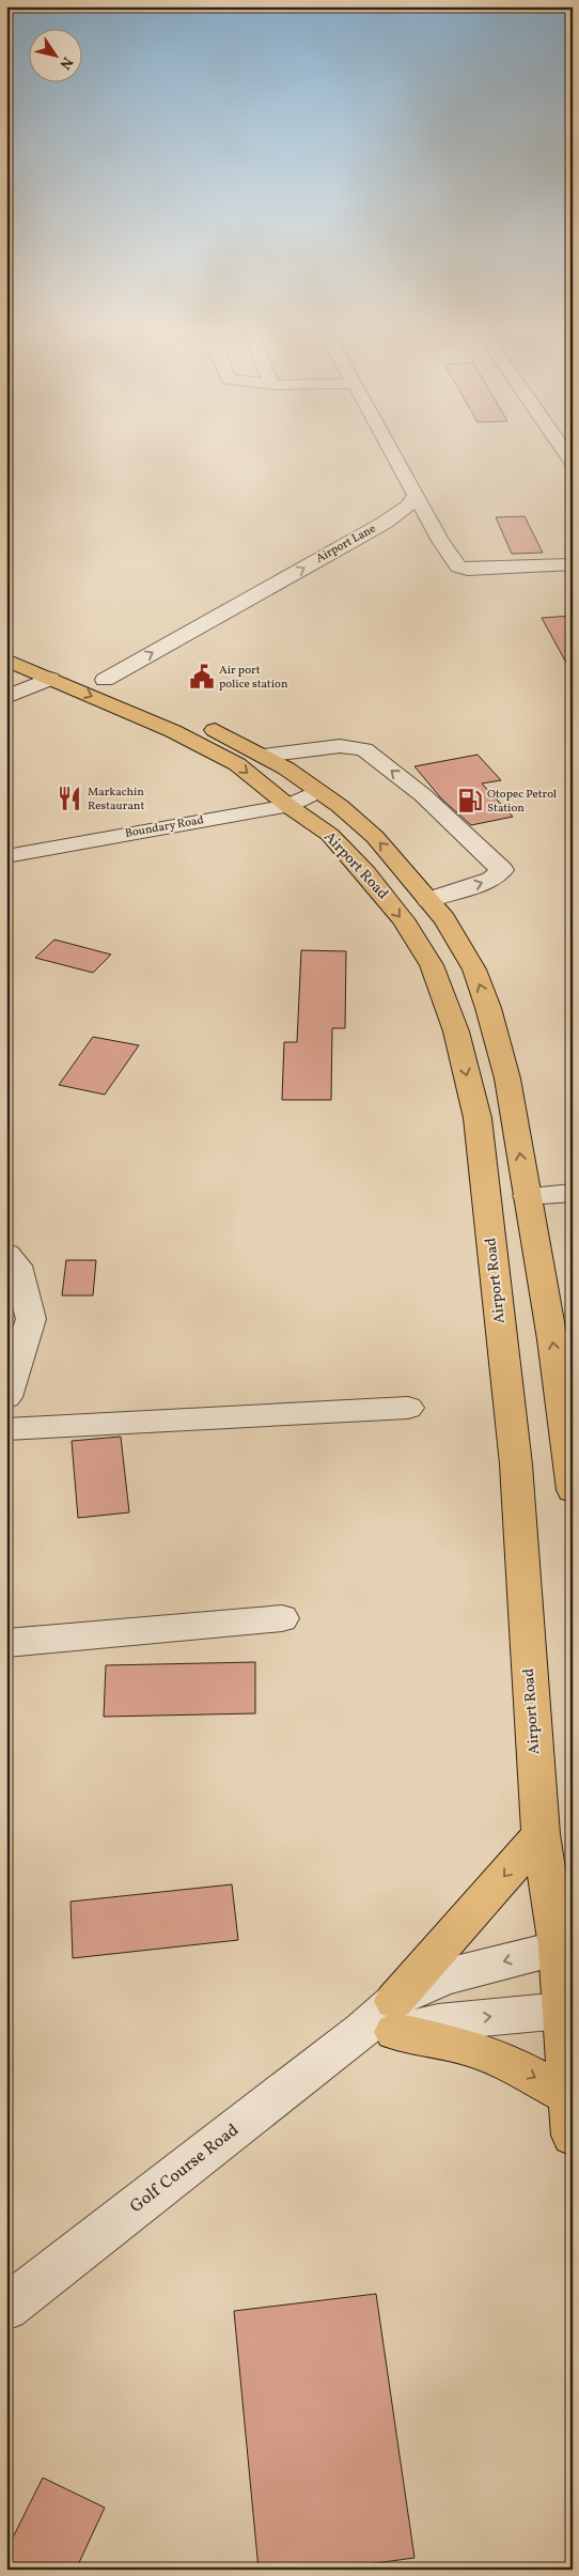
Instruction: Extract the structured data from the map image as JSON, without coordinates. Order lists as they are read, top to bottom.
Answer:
{
  "streets": {
    "main road": ["Airport Road"],
    "street": ["Airport Lane", "Boundary Road", "Golf Course Road"]
  },
  "crossings": [
    ["Airport Lane", "Airport Road"],
    ["Boundary Road", "Airport Road"],
    ["Airport Road", "Golf Course Road"]
  ],
  "one_way": ["Airport Lane"],
  "places": {
    "public building": ["Air port police station"],
    "restaurant": ["Markachin Restaurant"],
    "fuel station": ["Otopec Petrol Station"]
  },
  "north": "bottom right"
}
